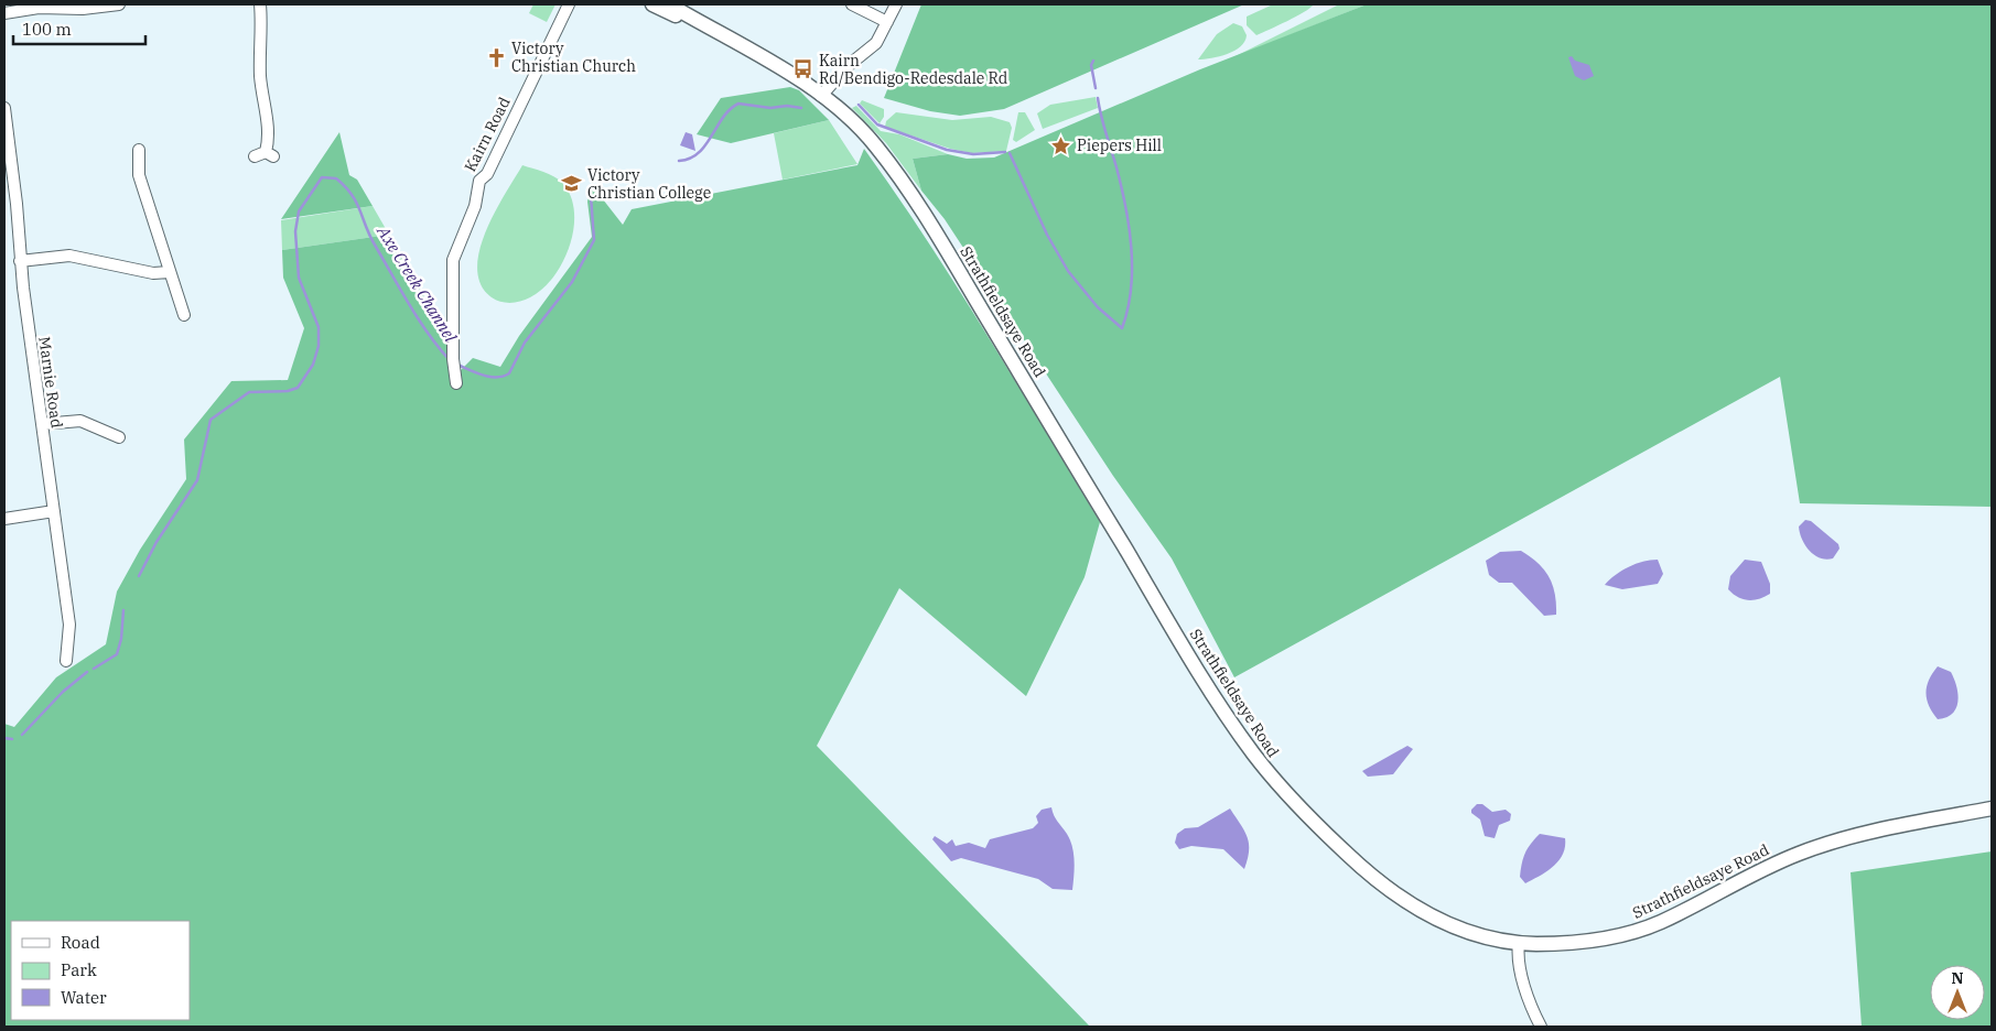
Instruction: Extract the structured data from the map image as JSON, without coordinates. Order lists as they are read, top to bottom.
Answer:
{
  "streets": {
    "main road": ["Strathfieldsaye Road"],
    "street": ["Kairn Road", "Marnie Road"]
  },
  "water": ["Axe Creek Channel"],
  "places": {
    "church": ["Victory Christian Church"],
    "bus stop": ["Kairn Rd/Bendigo-Redesdale Rd"],
    "place": ["Piepers Hill"],
    "school or university": ["Victory Christian College"]
  },
  "legend": ["Road", "Park", "Water"],
  "scale_bar": "100 m",
  "north": "top"
}
